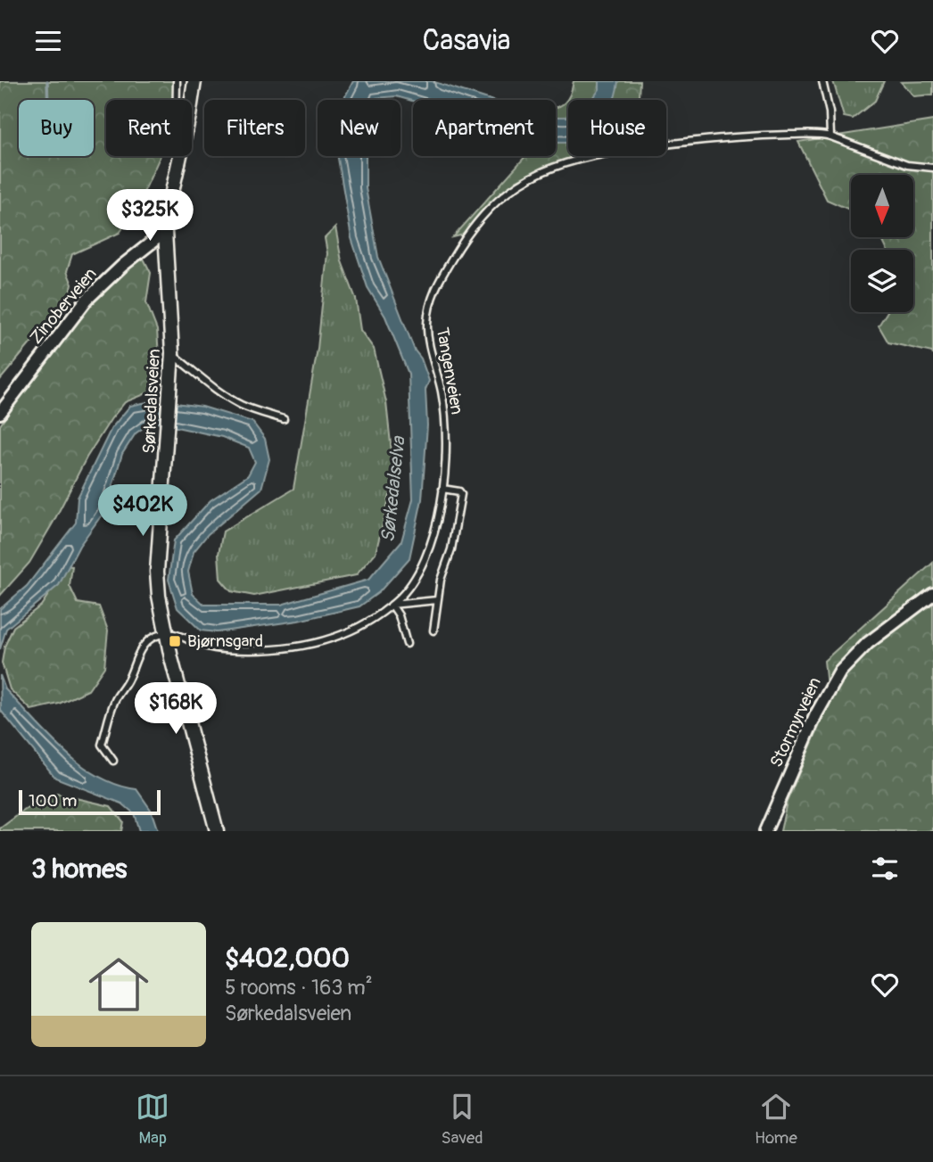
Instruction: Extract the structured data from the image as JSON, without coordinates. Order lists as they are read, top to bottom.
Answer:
{
  "streets": {
    "street": ["Zinoberveien", "Sørkedalsveien", "Stormyrveien"],
    "lane": ["Tangenveien"]
  },
  "crossings": [
    ["Zinoberveien", "Sørkedalsveien"],
    ["Tangenveien", "Sørkedalsveien"]
  ],
  "water": ["Sørkedalselva"],
  "places": {
    "transit": ["Bjørnsgard"]
  },
  "scale_bar": "100 m",
  "north": "bottom",
  "page": {
    "header": "Casavia",
    "chip": [
      "Buy",
      "Rent",
      "Filters",
      "New",
      "Apartment",
      "House"
    ],
    "price": ["$325K", "$402K", "$168K"],
    "scale": "100 m",
    "heading": "3 homes",
    "list": [
      {
        "name": "$402,000",
        "note": "5 rooms · 163 m² · Sørkedalsveien"
      }
    ],
    "tabs": ["Map", "Saved", "Home"]
  }
}
